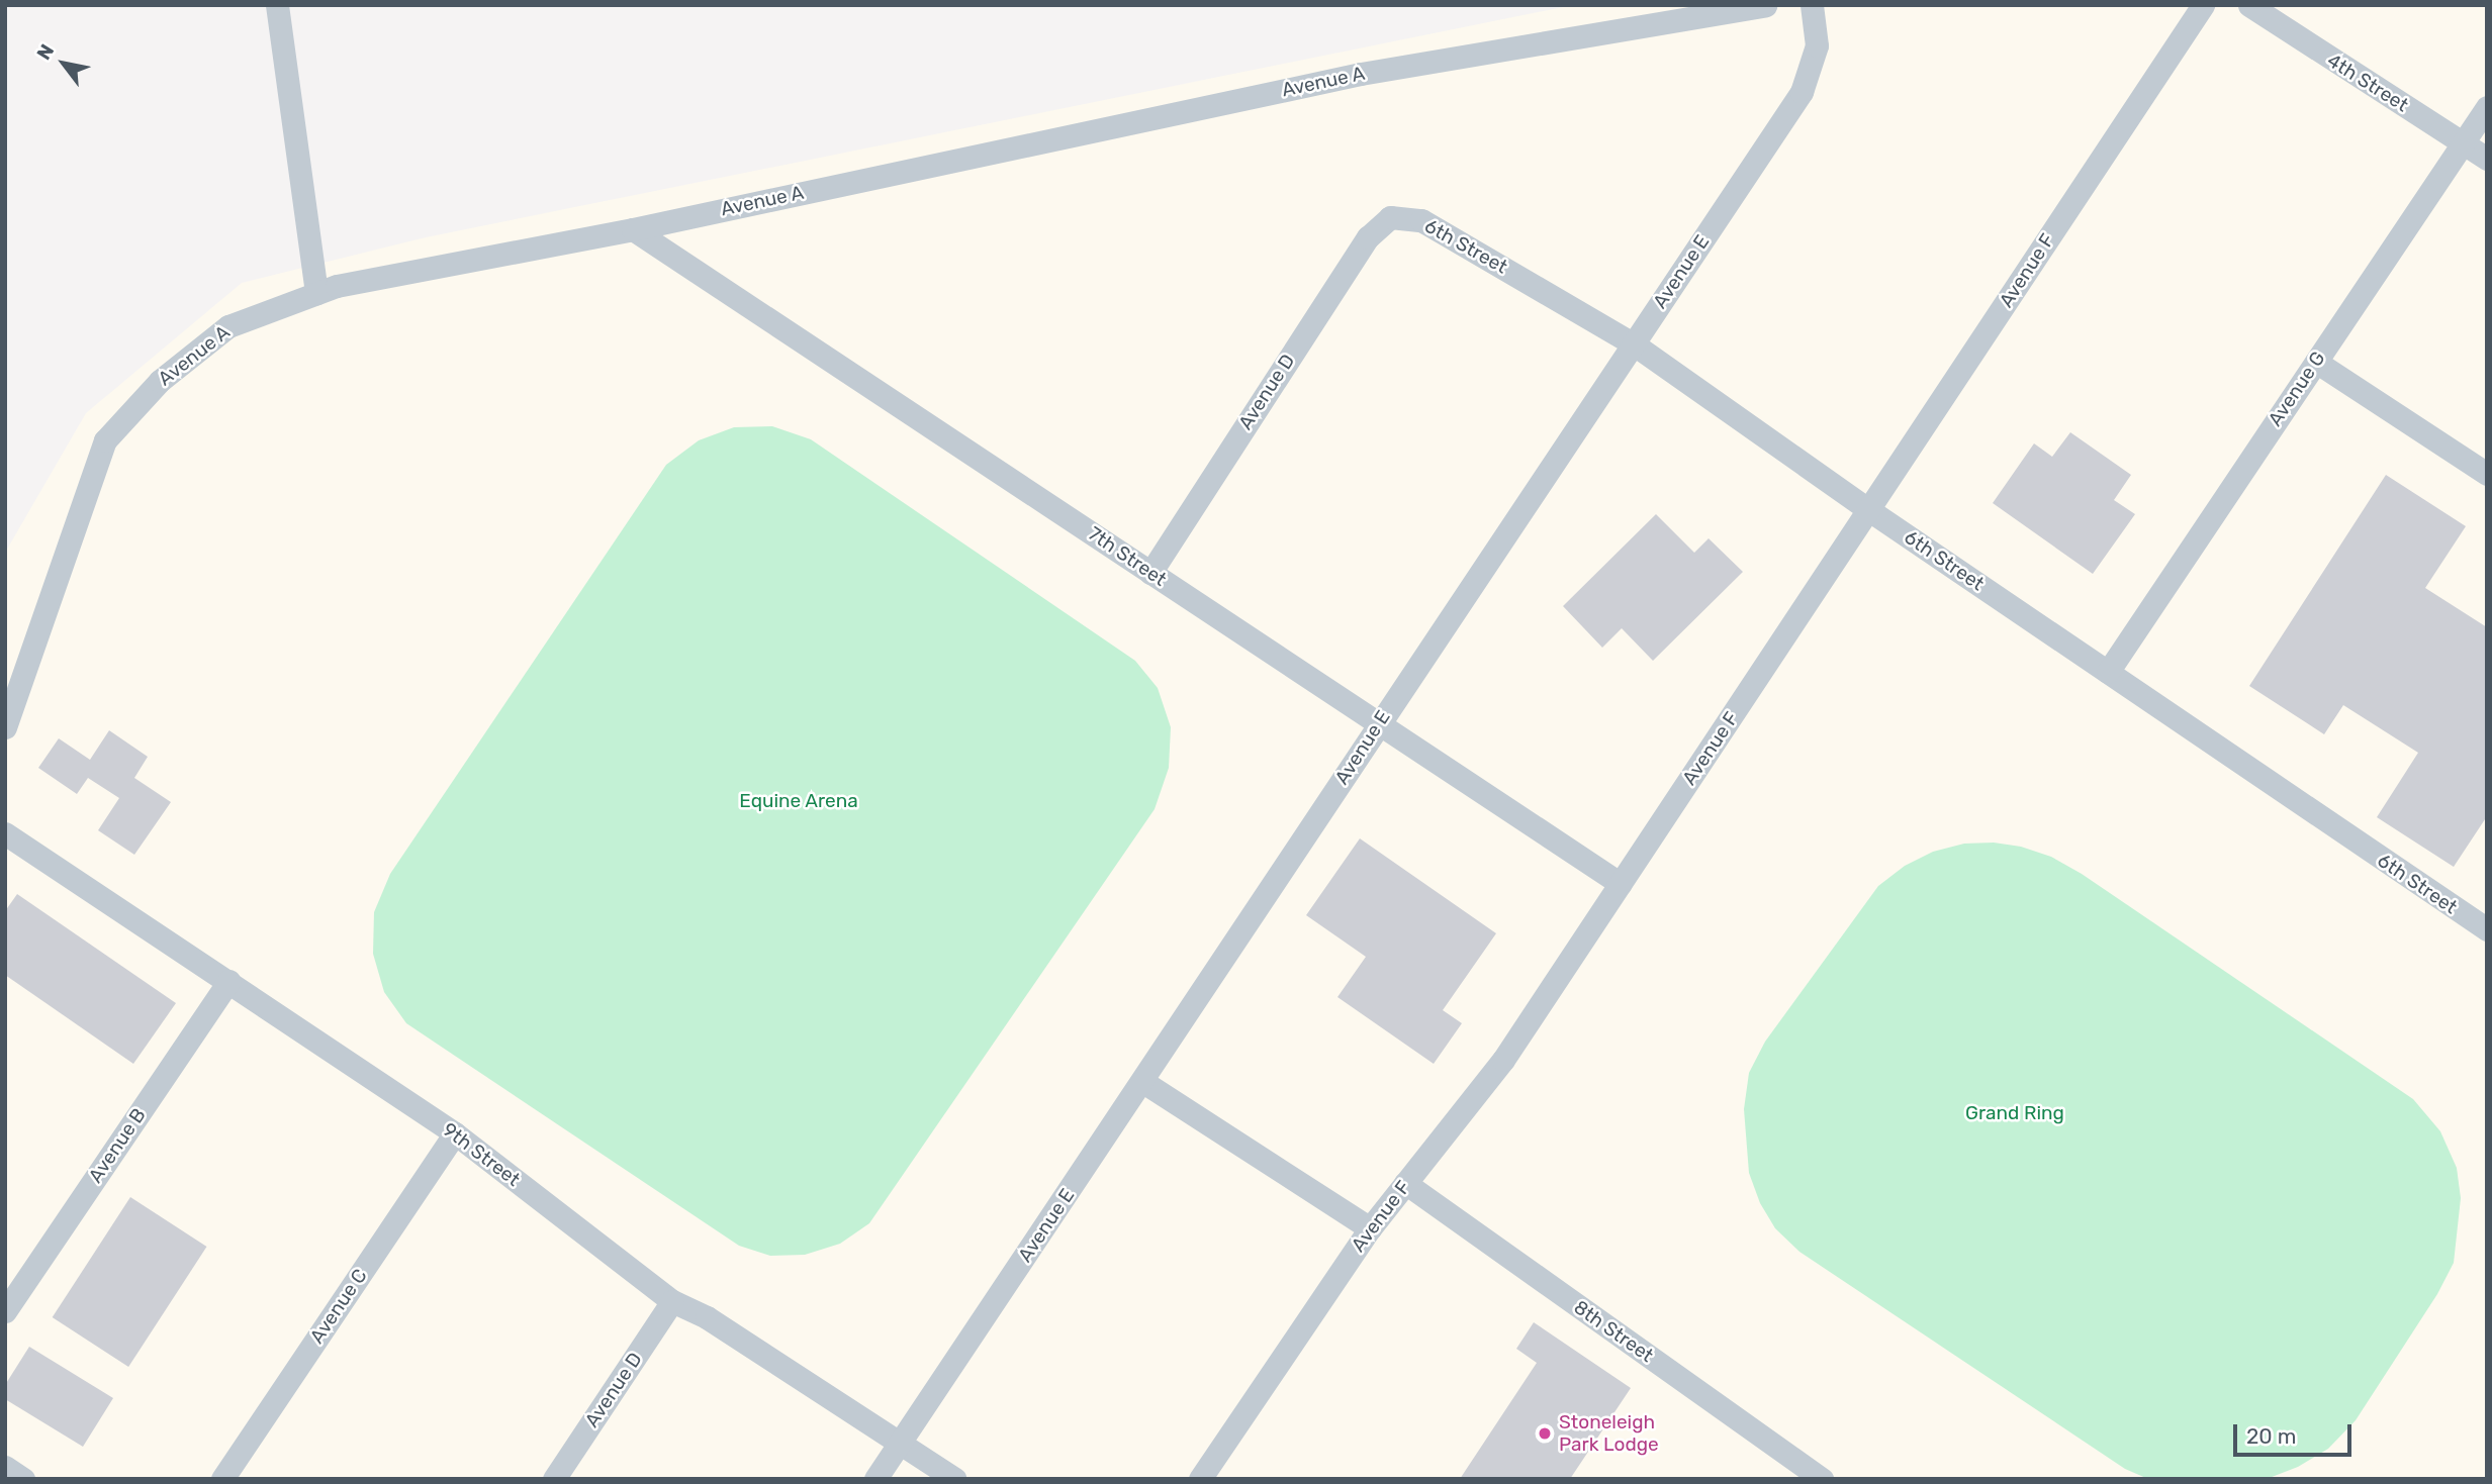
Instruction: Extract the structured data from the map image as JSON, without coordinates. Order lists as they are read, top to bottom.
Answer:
{
  "streets": {
    "lane": [
      "Avenue A",
      "4th Street",
      "6th Street",
      "Avenue F",
      "Avenue E",
      "Avenue G",
      "Avenue D",
      "7th Street",
      "Avenue B",
      "9th Street",
      "Avenue C",
      "8th Street"
    ]
  },
  "crossings": [
    ["Avenue A", "7th Street"],
    ["4th Street", "Avenue G"],
    ["6th Street", "Avenue F"],
    ["6th Street", "Avenue E"],
    ["6th Street", "Avenue G"],
    ["6th Street", "Avenue D"],
    ["Avenue F", "7th Street"],
    ["Avenue F", "8th Street"],
    ["Avenue E", "7th Street"],
    ["Avenue E", "9th Street"],
    ["Avenue D", "7th Street"],
    ["Avenue D", "9th Street"],
    ["Avenue B", "9th Street"],
    ["9th Street", "Avenue C"]
  ],
  "parks": ["Equine Arena", "Grand Ring"],
  "places": ["Stoneleigh Park Lodge"],
  "scale_bar": "20 m",
  "north": "top left"
}
